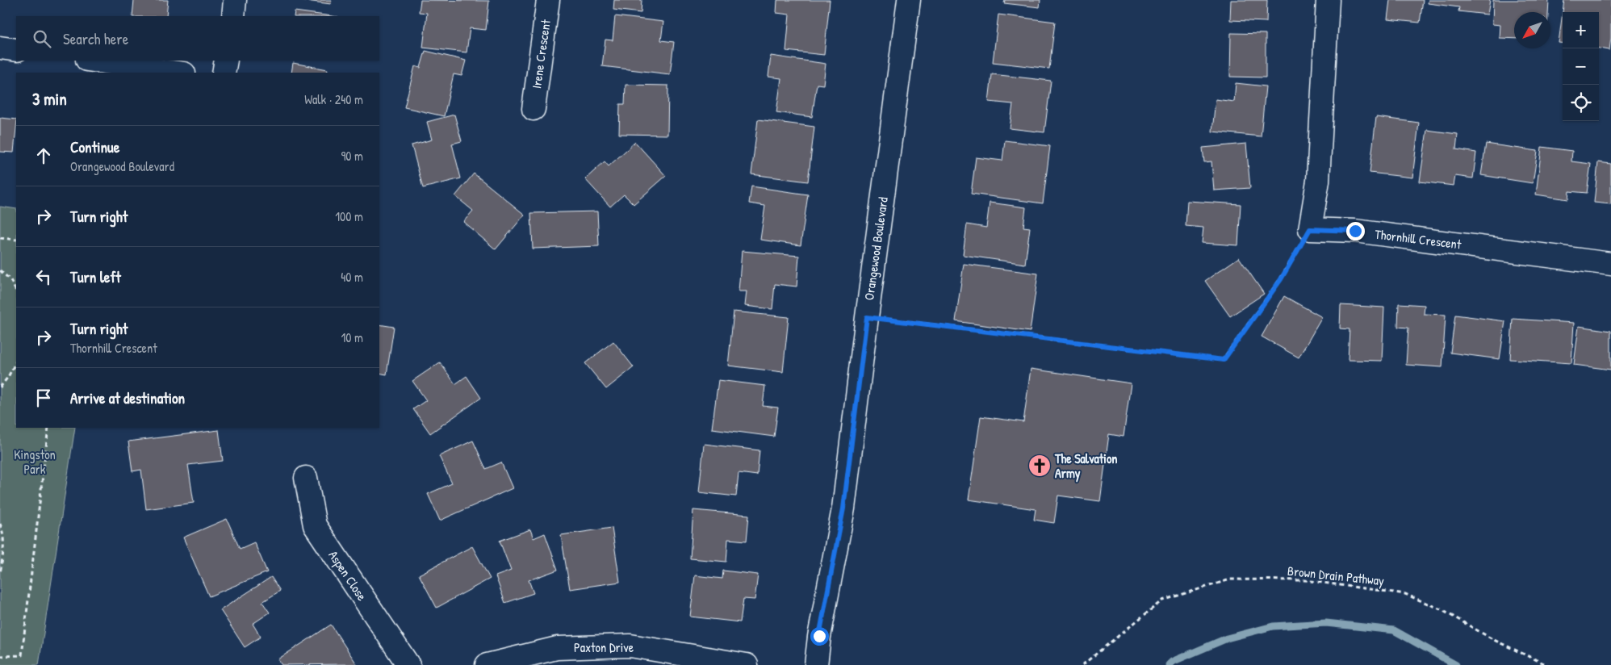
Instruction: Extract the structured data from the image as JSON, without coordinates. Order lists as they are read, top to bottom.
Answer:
{
  "streets": {
    "street": [
      "Irene Crescent",
      "Thornhill Crescent",
      "Orangewood Boulevard",
      "Aspen Close",
      "Paxton Drive"
    ],
    "path": ["Brown Drain Pathway"]
  },
  "parks": ["Kingston Park"],
  "places": {
    "church": ["The Salvation Army"]
  },
  "north": "bottom left",
  "page": {
    "map_buttons": ["+", "−"],
    "search": "Search here",
    "heading": ["3 min", "Walk · 240 m"],
    "list": [
      ["Continue", "Orangewood Boulevard", "90 m"],
      ["Turn right", "100 m"],
      ["Turn left", "40 m"],
      ["Turn right", "Thornhill Crescent", "10 m"],
      "Arrive at destination"
    ]
  }
}
